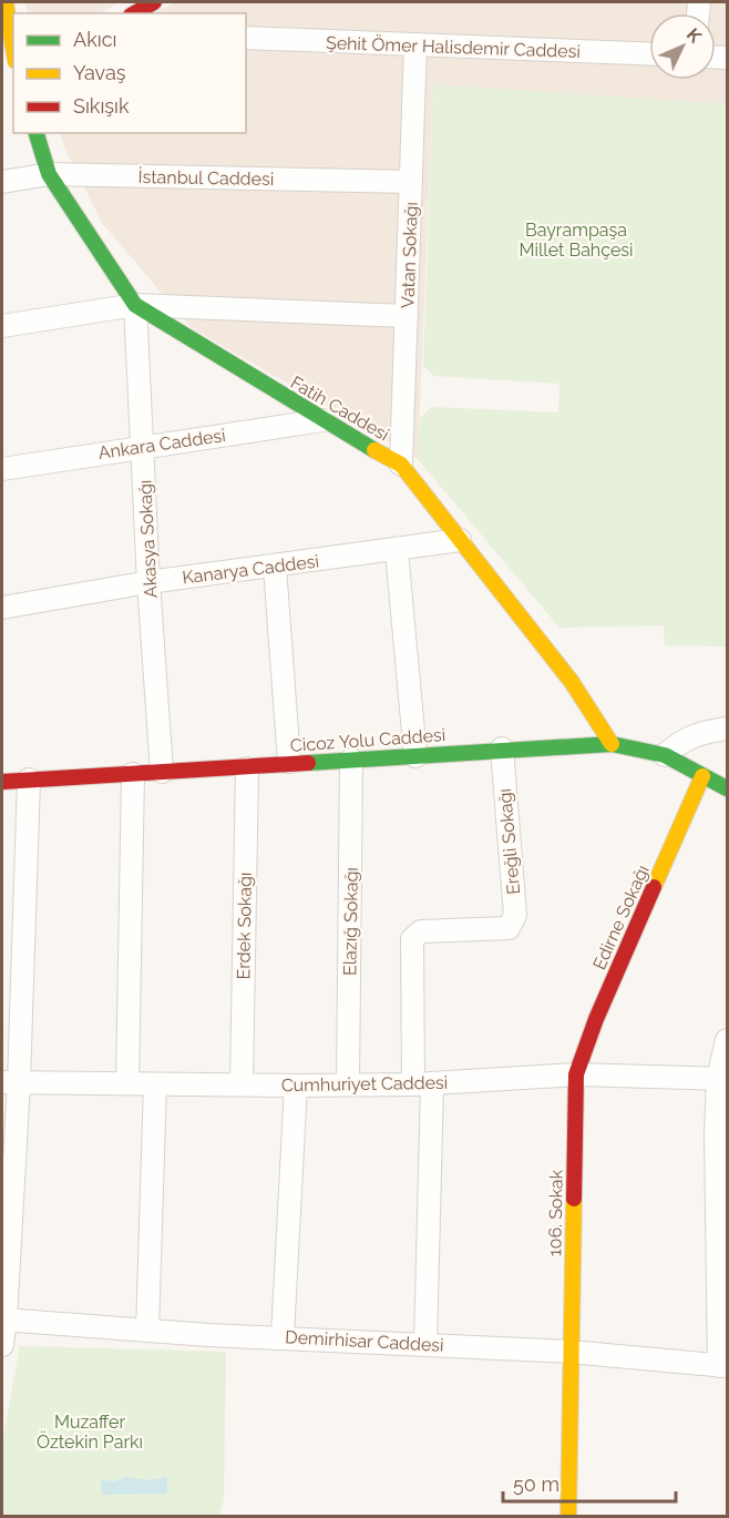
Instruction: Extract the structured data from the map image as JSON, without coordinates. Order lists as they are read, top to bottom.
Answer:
{
  "streets": {
    "street": [
      "Şehit Ömer Halisdemir Caddesi",
      "İstanbul Caddesi",
      "Vatan Sokağı",
      "Fatih Caddesi",
      "Ankara Caddesi",
      "Akasya Sokağı",
      "Kanarya Caddesi",
      "Cicoz Yolu Caddesi",
      "Ereğli Sokağı",
      "Edirne Sokağı",
      "Elazığ Sokağı",
      "Erdek Sokağı",
      "Cumhuriyet Caddesi",
      "106. Sokak",
      "Demirhisar Caddesi"
    ]
  },
  "crossings": [
    ["Şehit Ömer Halisdemir Caddesi", "Vatan Sokağı"],
    ["İstanbul Caddesi", "Vatan Sokağı"],
    ["İstanbul Caddesi", "Fatih Caddesi"],
    ["Vatan Sokağı", "Fatih Caddesi"],
    ["Fatih Caddesi", "Ankara Caddesi"],
    ["Fatih Caddesi", "Akasya Sokağı"],
    ["Fatih Caddesi", "Kanarya Caddesi"],
    ["Fatih Caddesi", "Cicoz Yolu Caddesi"],
    ["Ankara Caddesi", "Akasya Sokağı"],
    ["Akasya Sokağı", "Kanarya Caddesi"],
    ["Akasya Sokağı", "Cicoz Yolu Caddesi"],
    ["Cicoz Yolu Caddesi", "Ereğli Sokağı"],
    ["Cicoz Yolu Caddesi", "Edirne Sokağı"],
    ["Cicoz Yolu Caddesi", "Elazığ Sokağı"],
    ["Cicoz Yolu Caddesi", "Erdek Sokağı"],
    ["Ereğli Sokağı", "Cumhuriyet Caddesi"],
    ["Edirne Sokağı", "Cumhuriyet Caddesi"],
    ["Edirne Sokağı", "106. Sokak"],
    ["Elazığ Sokağı", "Cumhuriyet Caddesi"],
    ["Erdek Sokağı", "Cumhuriyet Caddesi"],
    ["Cumhuriyet Caddesi", "106. Sokak"],
    ["106. Sokak", "Demirhisar Caddesi"]
  ],
  "parks": ["Bayrampaşa Millet Bahçesi", "Muzaffer Öztekin Parkı"],
  "legend": ["Akıcı", "Yavaş", "Sıkışık"],
  "scale_bar": "50 m",
  "north": "top right"
}
